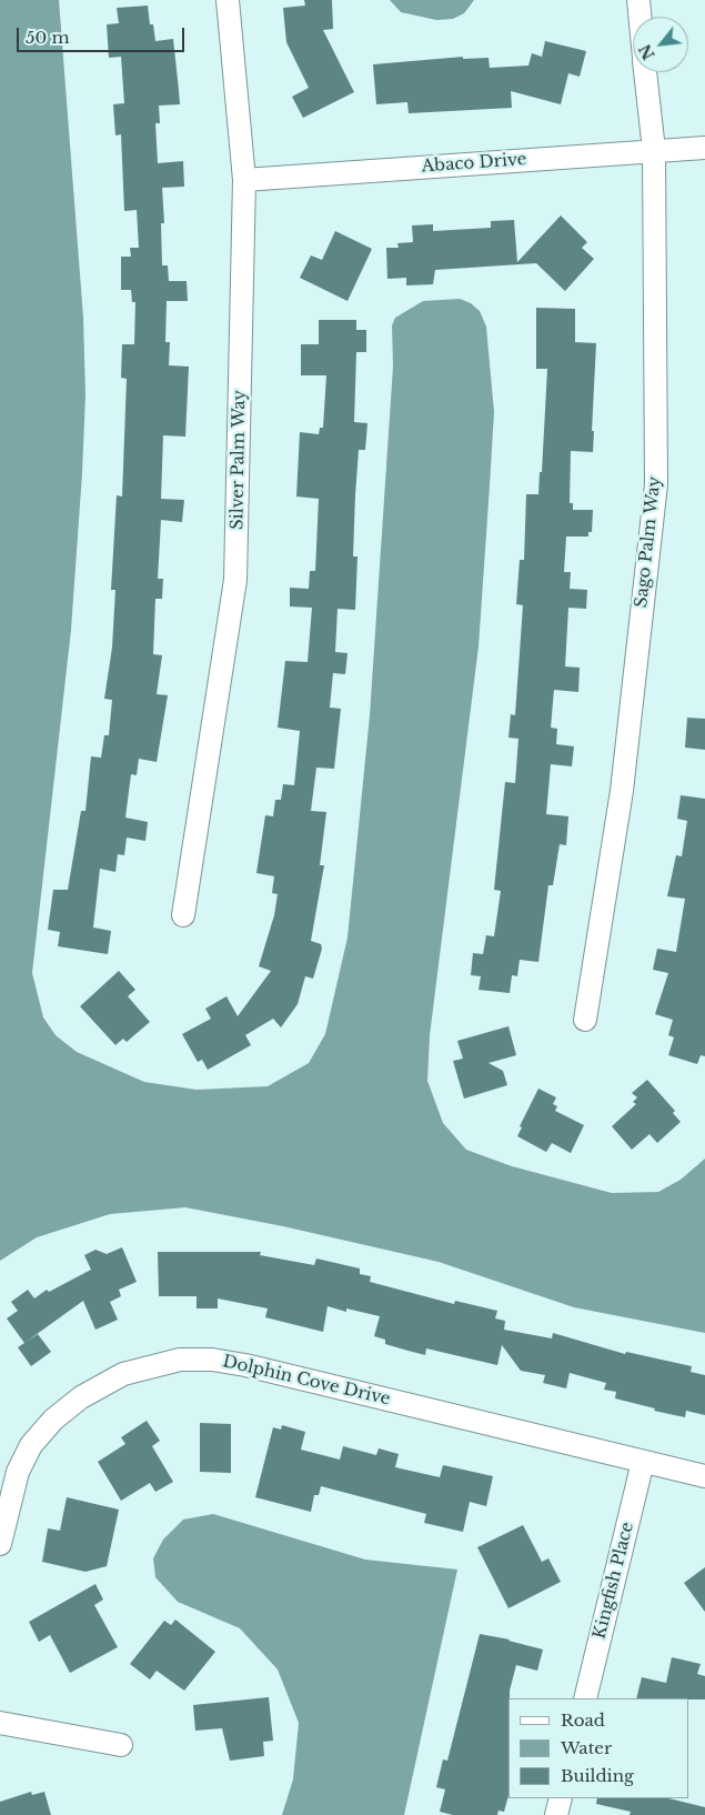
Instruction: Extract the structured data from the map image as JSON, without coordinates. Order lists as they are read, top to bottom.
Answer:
{
  "streets": {
    "street": [
      "Abaco Drive",
      "Silver Palm Way",
      "Sago Palm Way",
      "Dolphin Cove Drive",
      "Kingfish Place"
    ]
  },
  "crossings": [
    ["Abaco Drive", "Silver Palm Way"],
    ["Abaco Drive", "Sago Palm Way"],
    ["Dolphin Cove Drive", "Kingfish Place"]
  ],
  "legend": ["Road", "Water", "Building"],
  "scale_bar": "50 m",
  "north": "bottom left"
}
